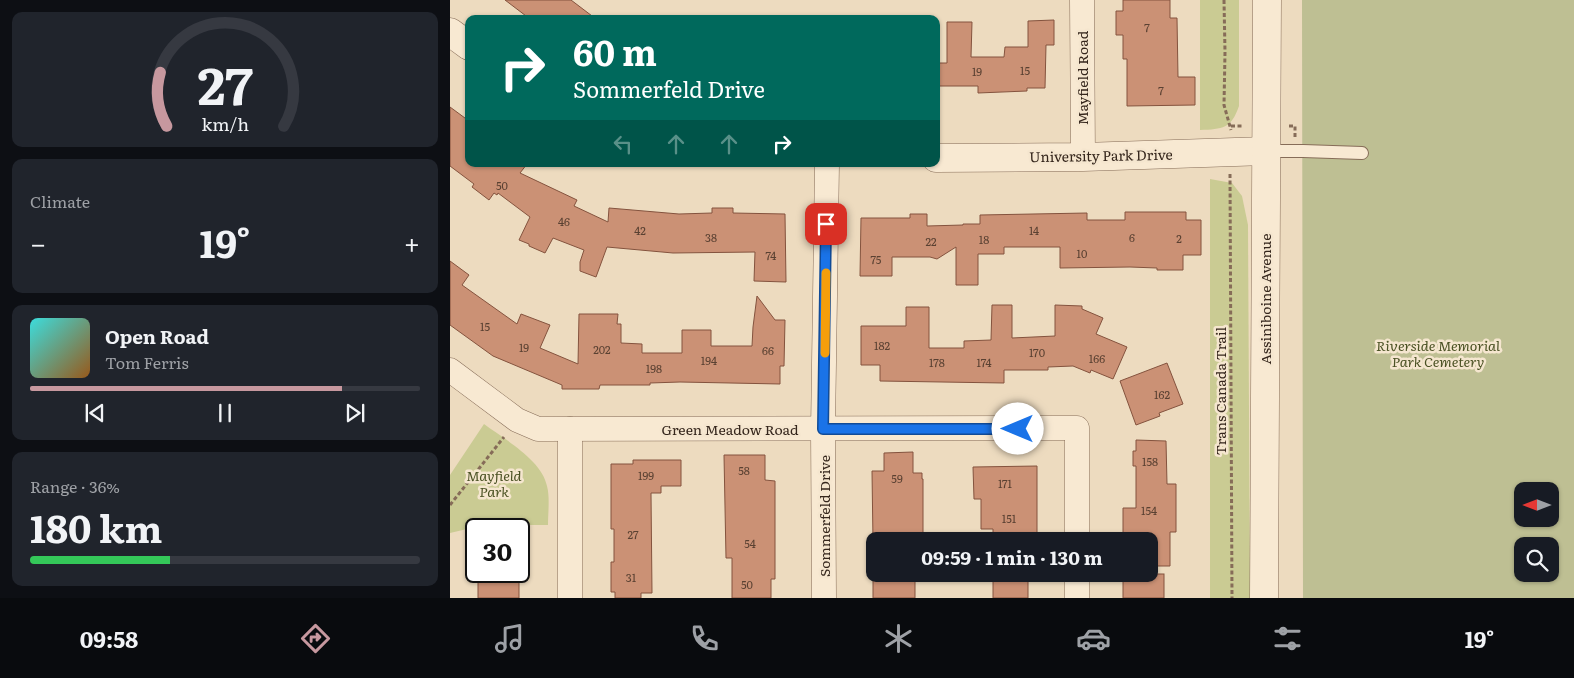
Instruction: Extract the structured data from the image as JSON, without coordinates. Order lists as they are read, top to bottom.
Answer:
{
  "streets": {
    "street": [
      "Mayfield Road",
      "University Park Drive",
      "Assiniboine Avenue",
      "Green Meadow Road",
      "Sommerfeld Drive"
    ],
    "path": ["Trans Canada Trail"]
  },
  "crossings": [
    ["Mayfield Road", "University Park Drive"],
    ["University Park Drive", "Assiniboine Avenue"],
    ["Green Meadow Road", "Sommerfeld Drive"]
  ],
  "parks": ["Riverside Memorial Park Cemetery", "Mayfield Park"],
  "house_numbers": [
    "7",
    "15",
    "19",
    "7",
    "50",
    "46",
    "42",
    "14",
    "38",
    "6",
    "2",
    "18",
    "22",
    "10",
    "74",
    "75",
    "15",
    "182",
    "19",
    "202",
    "66",
    "170",
    "166",
    "194",
    "178",
    "174",
    "198",
    "162",
    "158",
    "58",
    "199",
    "59",
    "171",
    "154",
    "151",
    "27",
    "54",
    "31",
    "50"
  ],
  "north": "left",
  "page": {
    "turn": ["60 m", "Sommerfeld Drive"],
    "tile": [
      "Climate",
      ["Range · 36%", "180 km"]
    ],
    "heat": ["−", "19°", "+"],
    "song": ["Open Road", "Tom Ferris"],
    "limit": "30",
    "trip": "09:59 · 1 min · 130 m",
    "tabs": ["09:58", "19°"],
    "gauge": ["27", "km/h"]
  }
}
